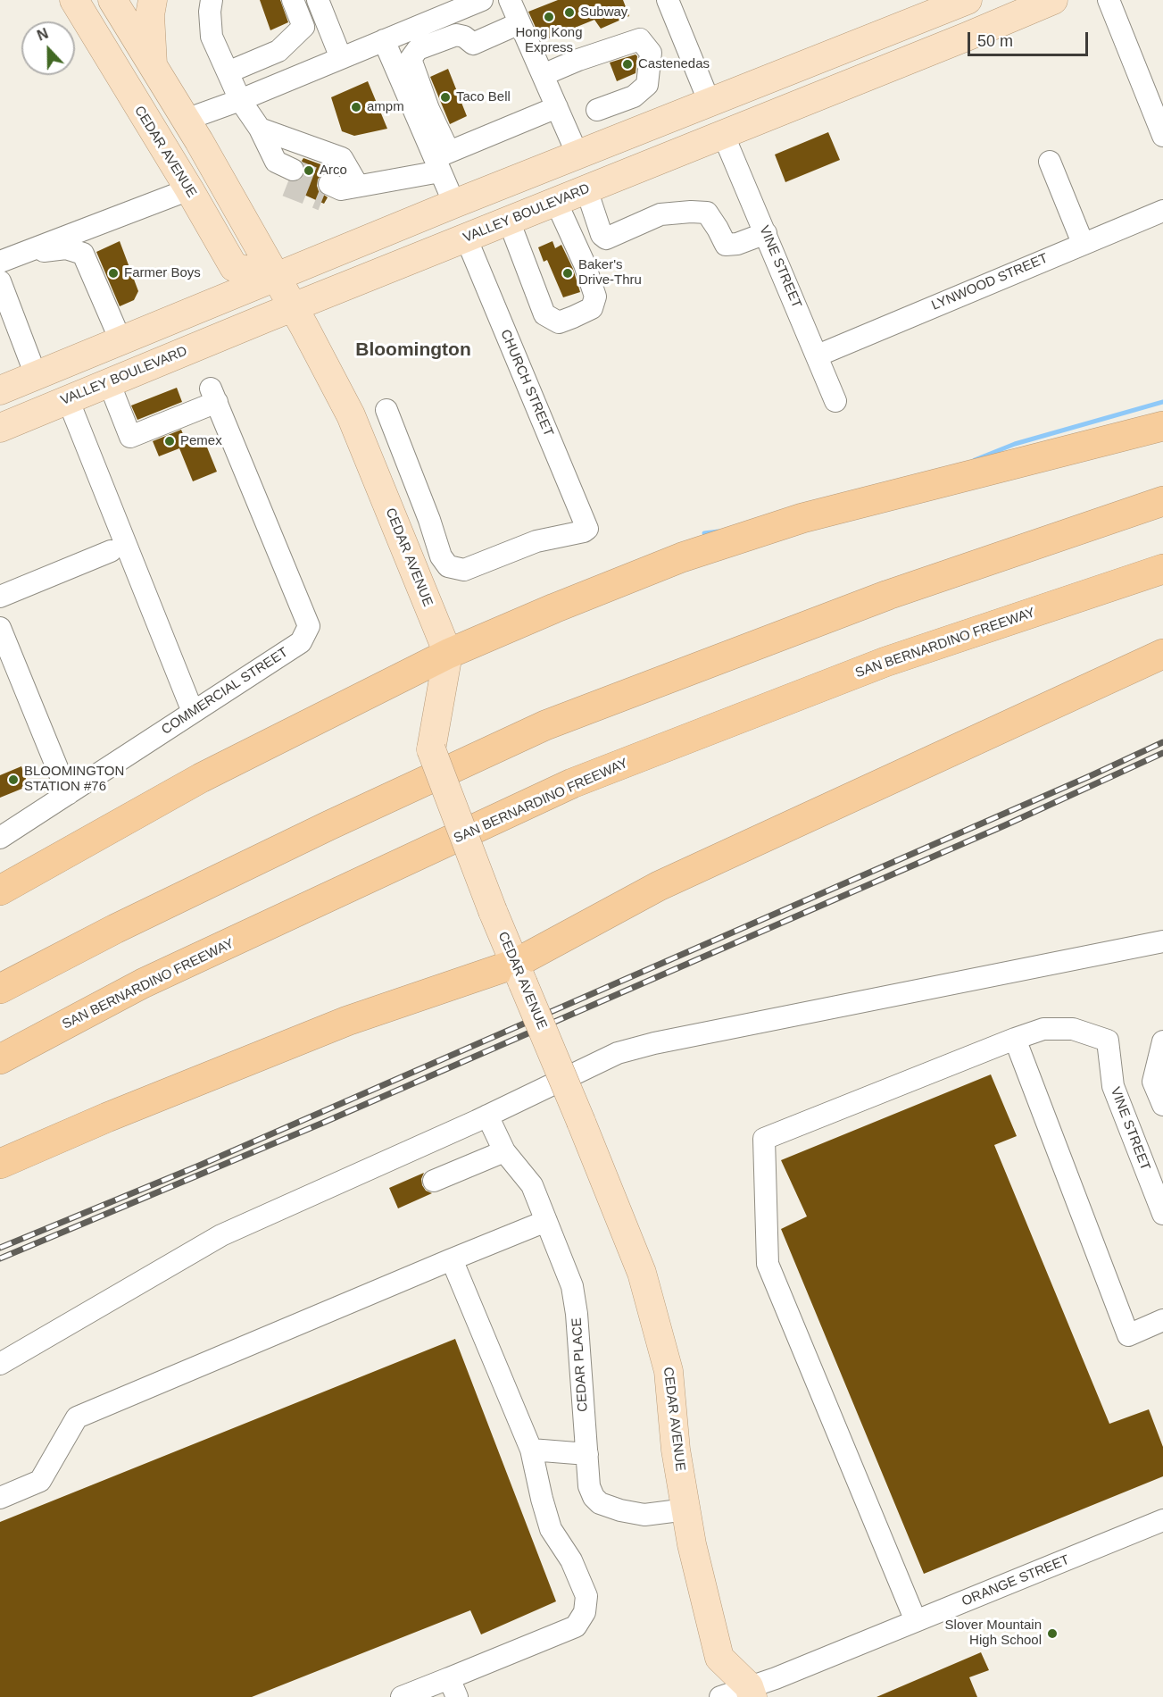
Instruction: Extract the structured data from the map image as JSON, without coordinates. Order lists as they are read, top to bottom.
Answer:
{
  "streets": {
    "highway": ["SAN BERNARDINO FREEWAY"],
    "main road": ["CEDAR AVENUE", "VALLEY BOULEVARD"],
    "street": [
      "VINE STREET",
      "LYNWOOD STREET",
      "CHURCH STREET",
      "COMMERCIAL STREET",
      "CEDAR PLACE",
      "ORANGE STREET"
    ]
  },
  "crossings": [
    ["CEDAR AVENUE", "VALLEY BOULEVARD"],
    ["CEDAR AVENUE", "CEDAR PLACE"],
    ["CEDAR AVENUE", "ORANGE STREET"],
    ["VALLEY BOULEVARD", "VINE STREET"],
    ["VALLEY BOULEVARD", "CHURCH STREET"],
    ["VALLEY BOULEVARD", "COMMERCIAL STREET"],
    ["VINE STREET", "LYNWOOD STREET"]
  ],
  "districts": ["Bloomington"],
  "places": [
    "Subway",
    "Hong Kong Express",
    "Castenedas",
    "Taco Bell",
    "ampm",
    "Arco",
    "Farmer Boys",
    "Baker's Drive-Thru",
    "Pemex",
    "BLOOMINGTON STATION #76",
    "Slover Mountain High School"
  ],
  "scale_bar": "50 m",
  "north": "top"
}
